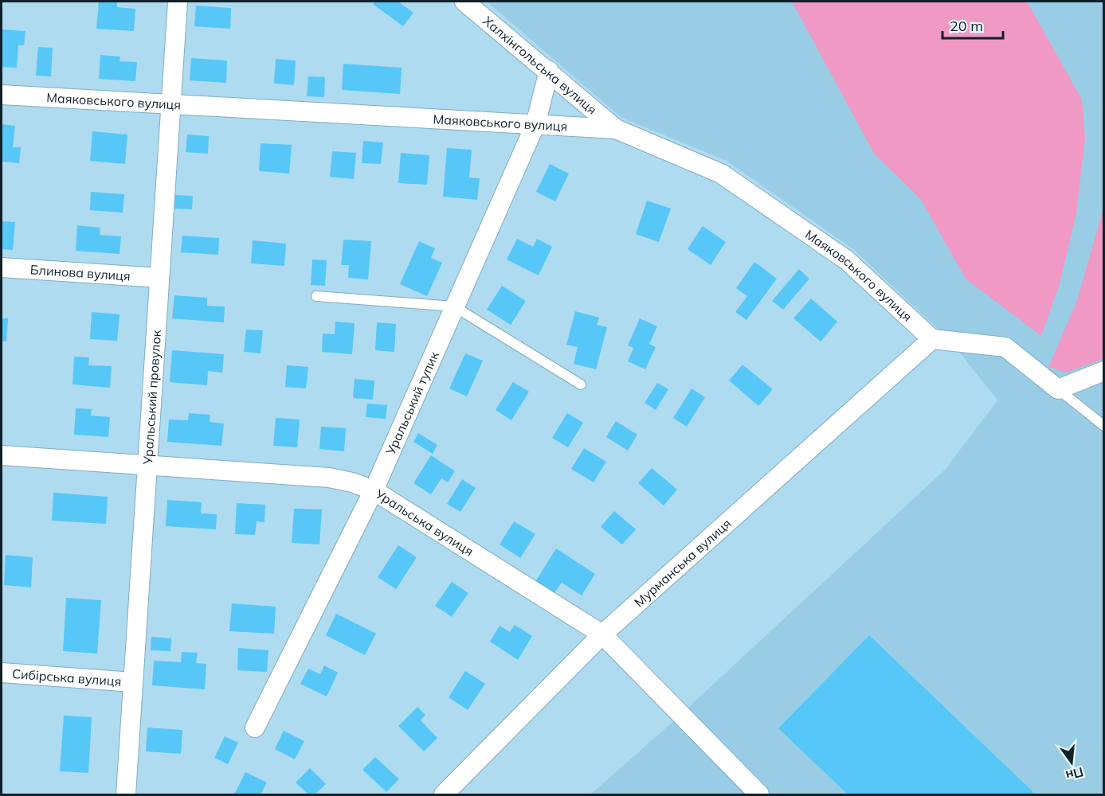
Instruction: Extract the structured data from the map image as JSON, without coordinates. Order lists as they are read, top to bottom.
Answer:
{
  "streets": {
    "street": [
      "Халхінгольська вулиця",
      "Маяковського вулиця",
      "Блинова вулиця",
      "Уральський провулок",
      "Уральський тупик",
      "Уральська вулиця",
      "Мурманська вулиця",
      "Сибірська вулиця"
    ]
  },
  "crossings": [
    ["Халхінгольська вулиця", "Маяковського вулиця"],
    ["Халхінгольська вулиця", "Уральський тупик"],
    ["Маяковського вулиця", "Уральський провулок"],
    ["Маяковського вулиця", "Уральський тупик"],
    ["Маяковського вулиця", "Мурманська вулиця"],
    ["Блинова вулиця", "Уральський провулок"],
    ["Уральський провулок", "Уральська вулиця"],
    ["Уральський провулок", "Сибірська вулиця"],
    ["Уральський тупик", "Уральська вулиця"],
    ["Уральська вулиця", "Мурманська вулиця"]
  ],
  "scale_bar": "20 m",
  "north": "bottom"
}
